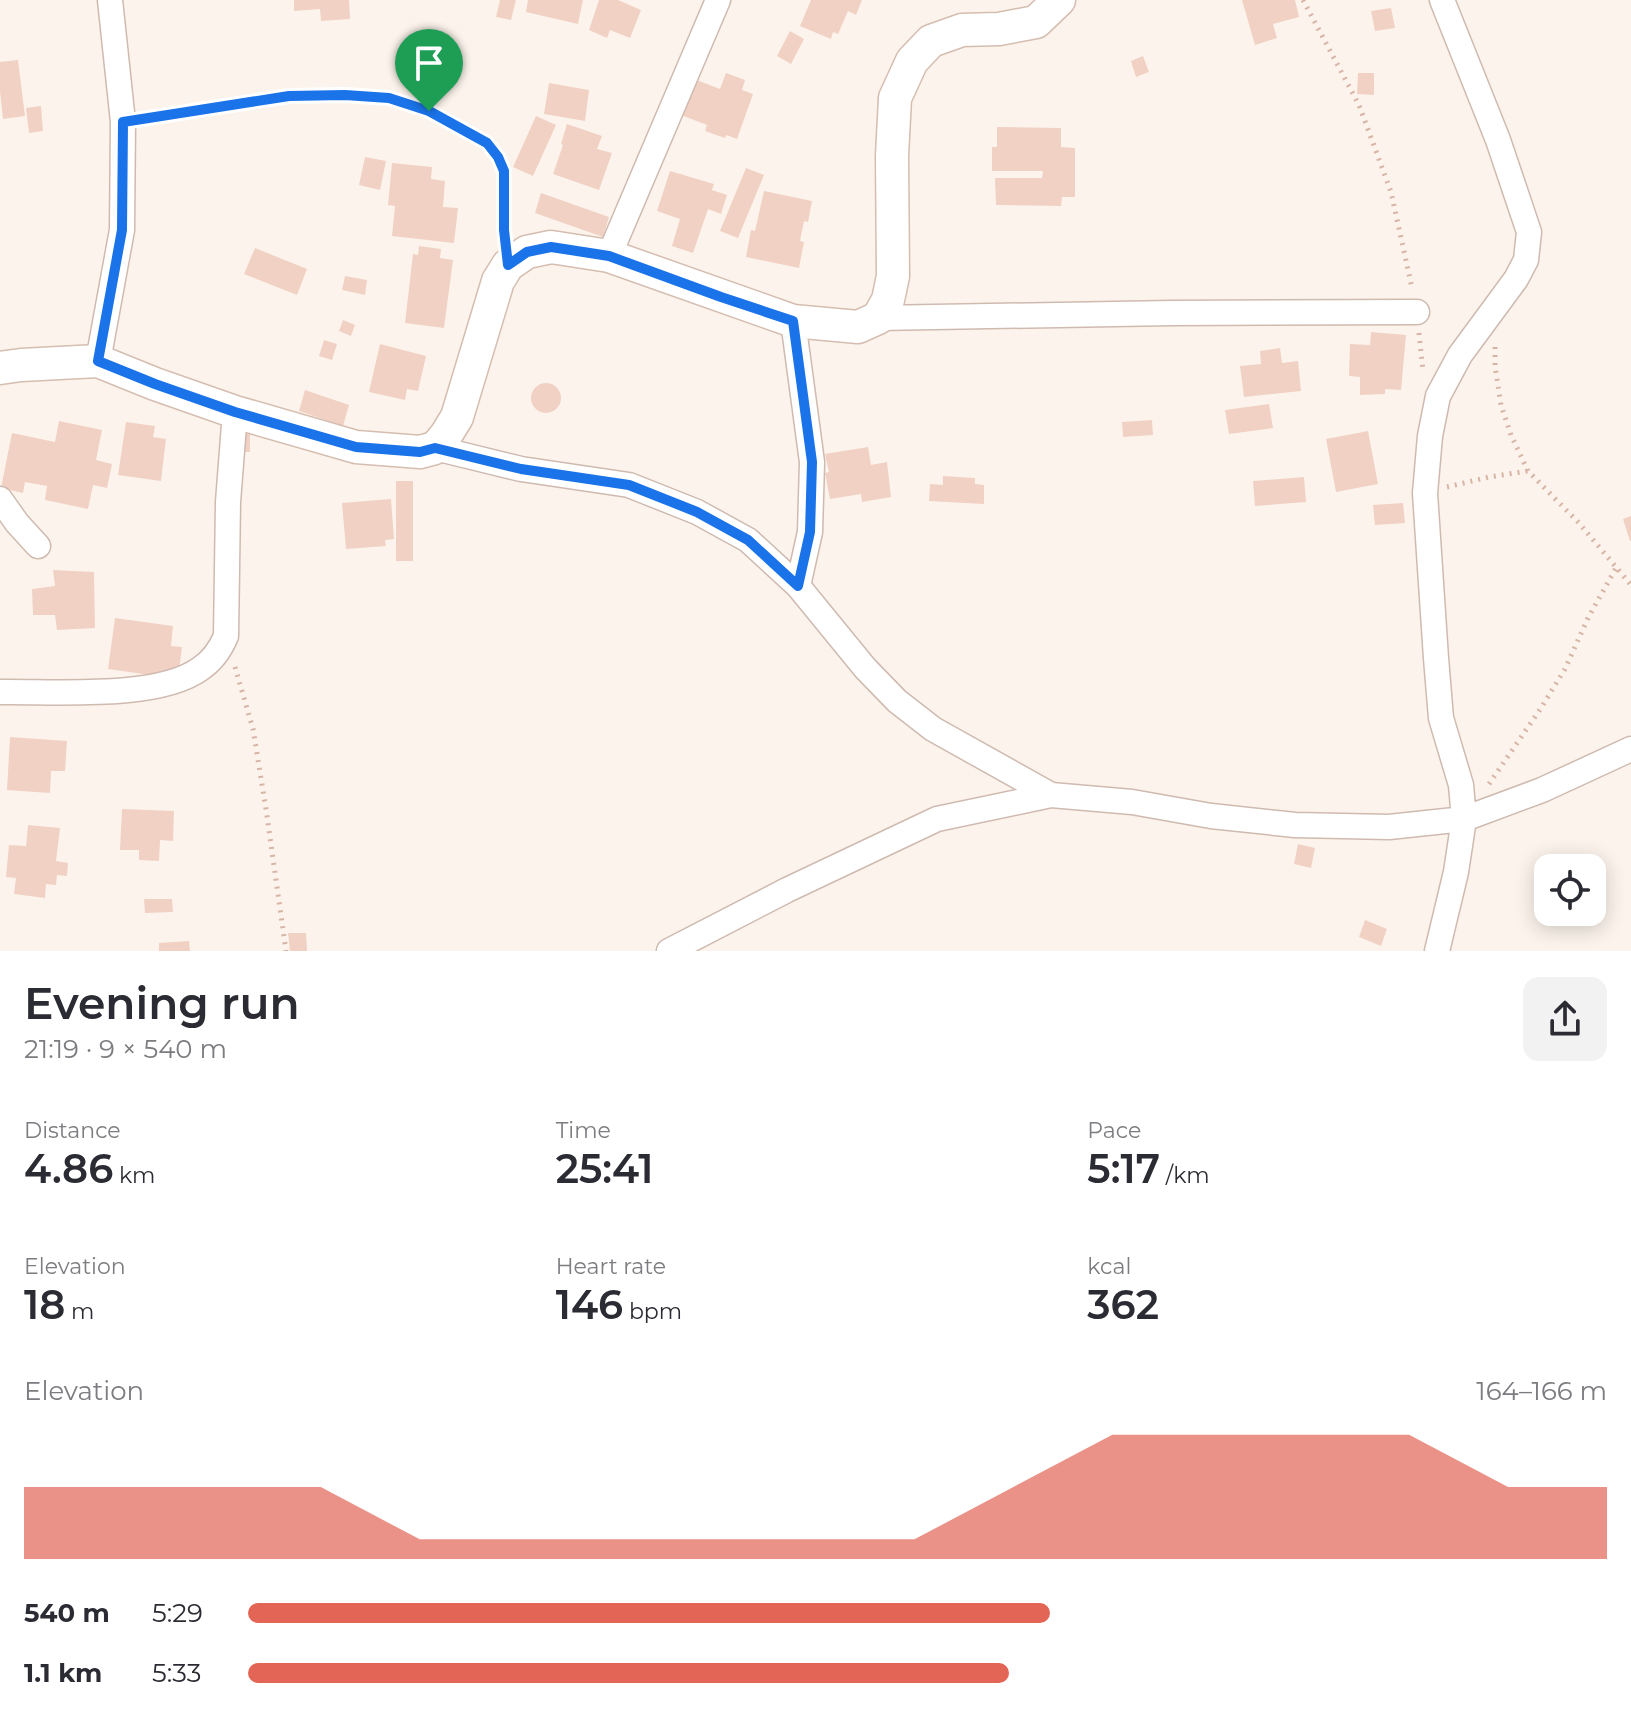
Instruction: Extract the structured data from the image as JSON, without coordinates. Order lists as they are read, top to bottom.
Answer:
{
  "page": {
    "heading": ["Evening run", "21:19 · 9 × 540 m"],
    "stats": [
      ["Distance", "4.86 km"],
      ["Time", "25:41"],
      ["Pace", "5:17 /km"],
      ["Elevation", "18 m"],
      ["Heart rate", "146 bpm"],
      ["kcal", "362"]
    ],
    "chart": ["Elevation", "164–166 m"],
    "list": [
      {
        "name": "540 m",
        "note": "5:29"
      },
      {
        "name": "1.1 km",
        "note": "5:33"
      }
    ]
  }
}
